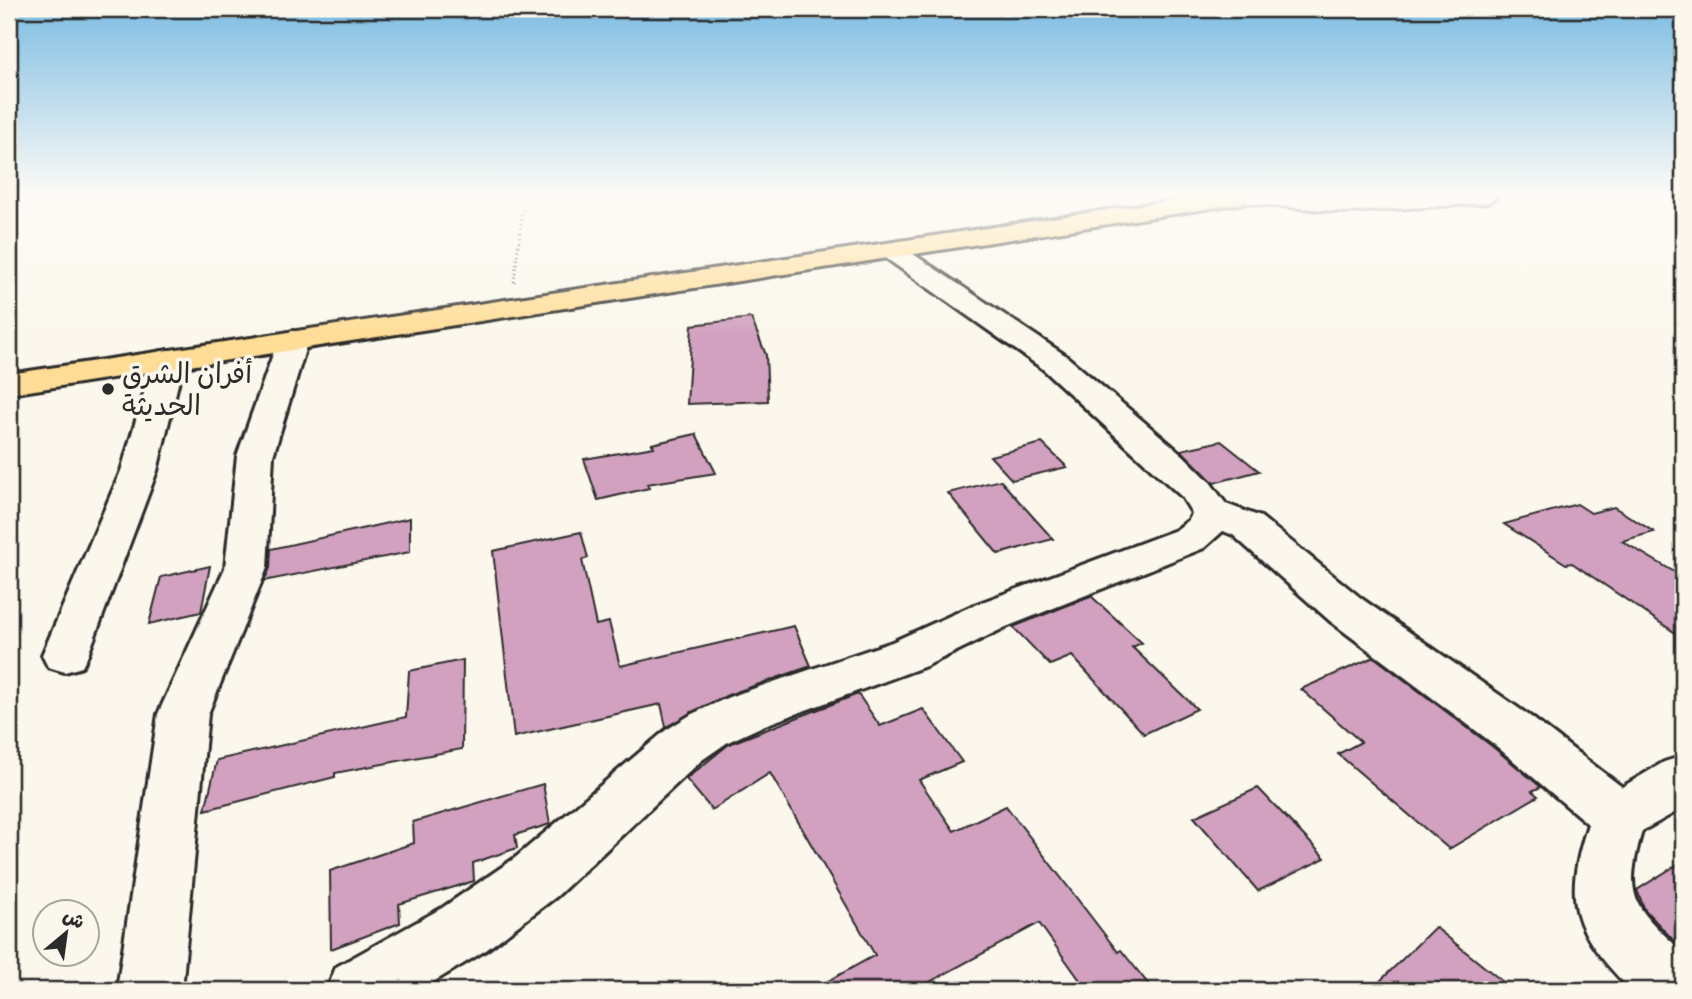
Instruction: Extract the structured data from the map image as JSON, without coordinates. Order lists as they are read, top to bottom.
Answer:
{
  "places": ["أفران الشرق الحديثة"],
  "north": "top right"
}
